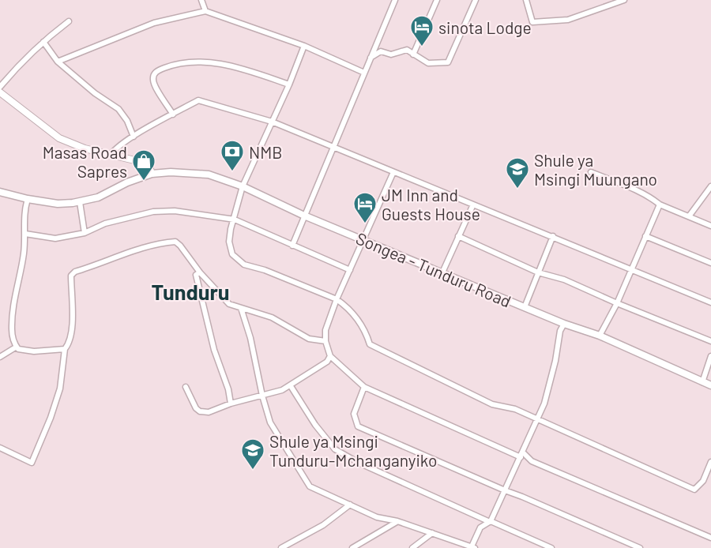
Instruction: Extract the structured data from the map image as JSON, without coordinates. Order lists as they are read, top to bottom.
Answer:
{
  "streets": {
    "highway": ["Songea - Tunduru Road"]
  },
  "districts": ["Tunduru"],
  "places": {
    "hotel": ["sinota Lodge", "JM Inn and Guests House"],
    "bank": ["NMB"],
    "shop": ["Masas Road Sapres"],
    "school or university": ["Shule ya Msingi Muungano", "Shule ya Msingi Tunduru-Mchanganyiko"]
  }
}
